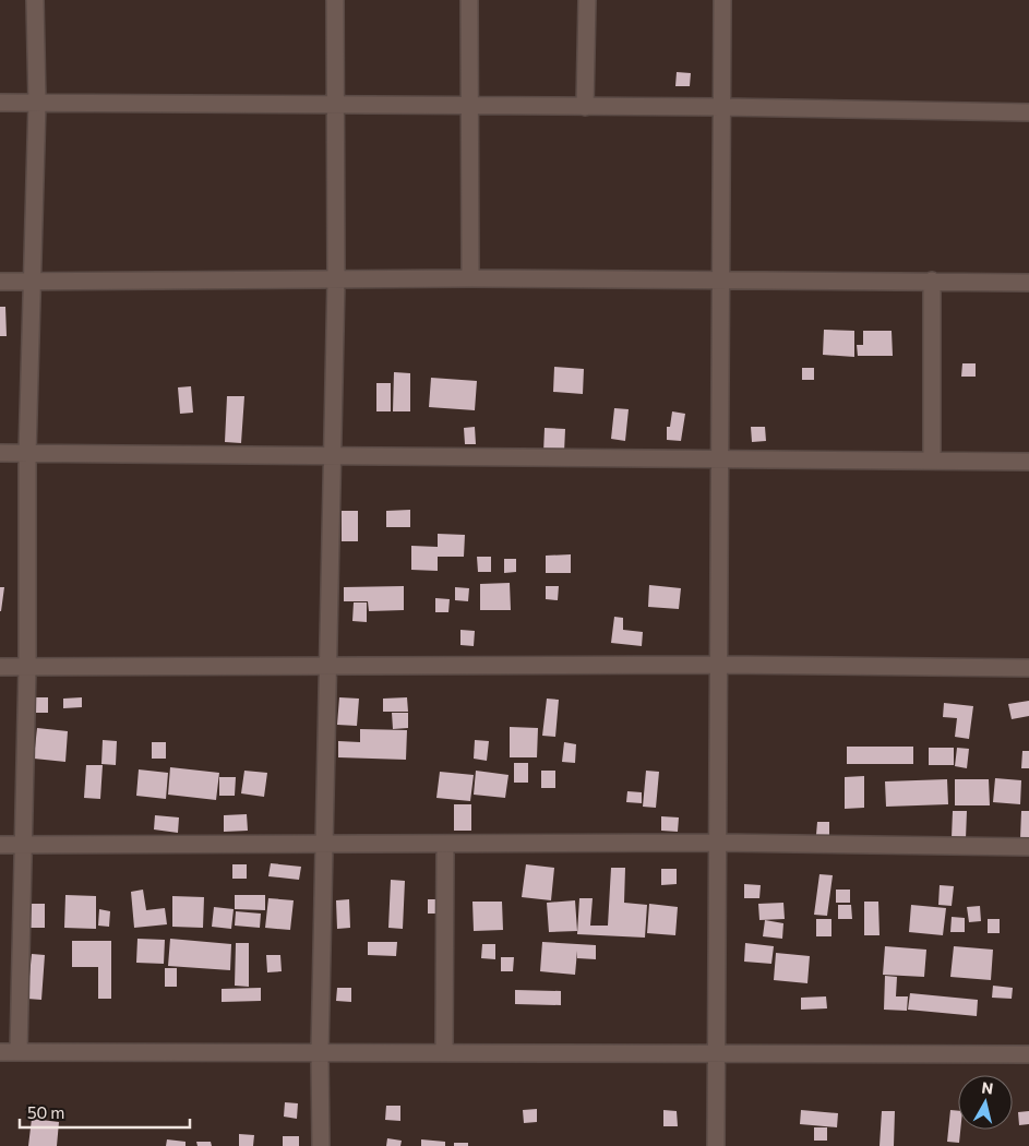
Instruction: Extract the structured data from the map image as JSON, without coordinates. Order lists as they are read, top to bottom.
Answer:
{
  "scale_bar": "50 m",
  "north": "top"
}
